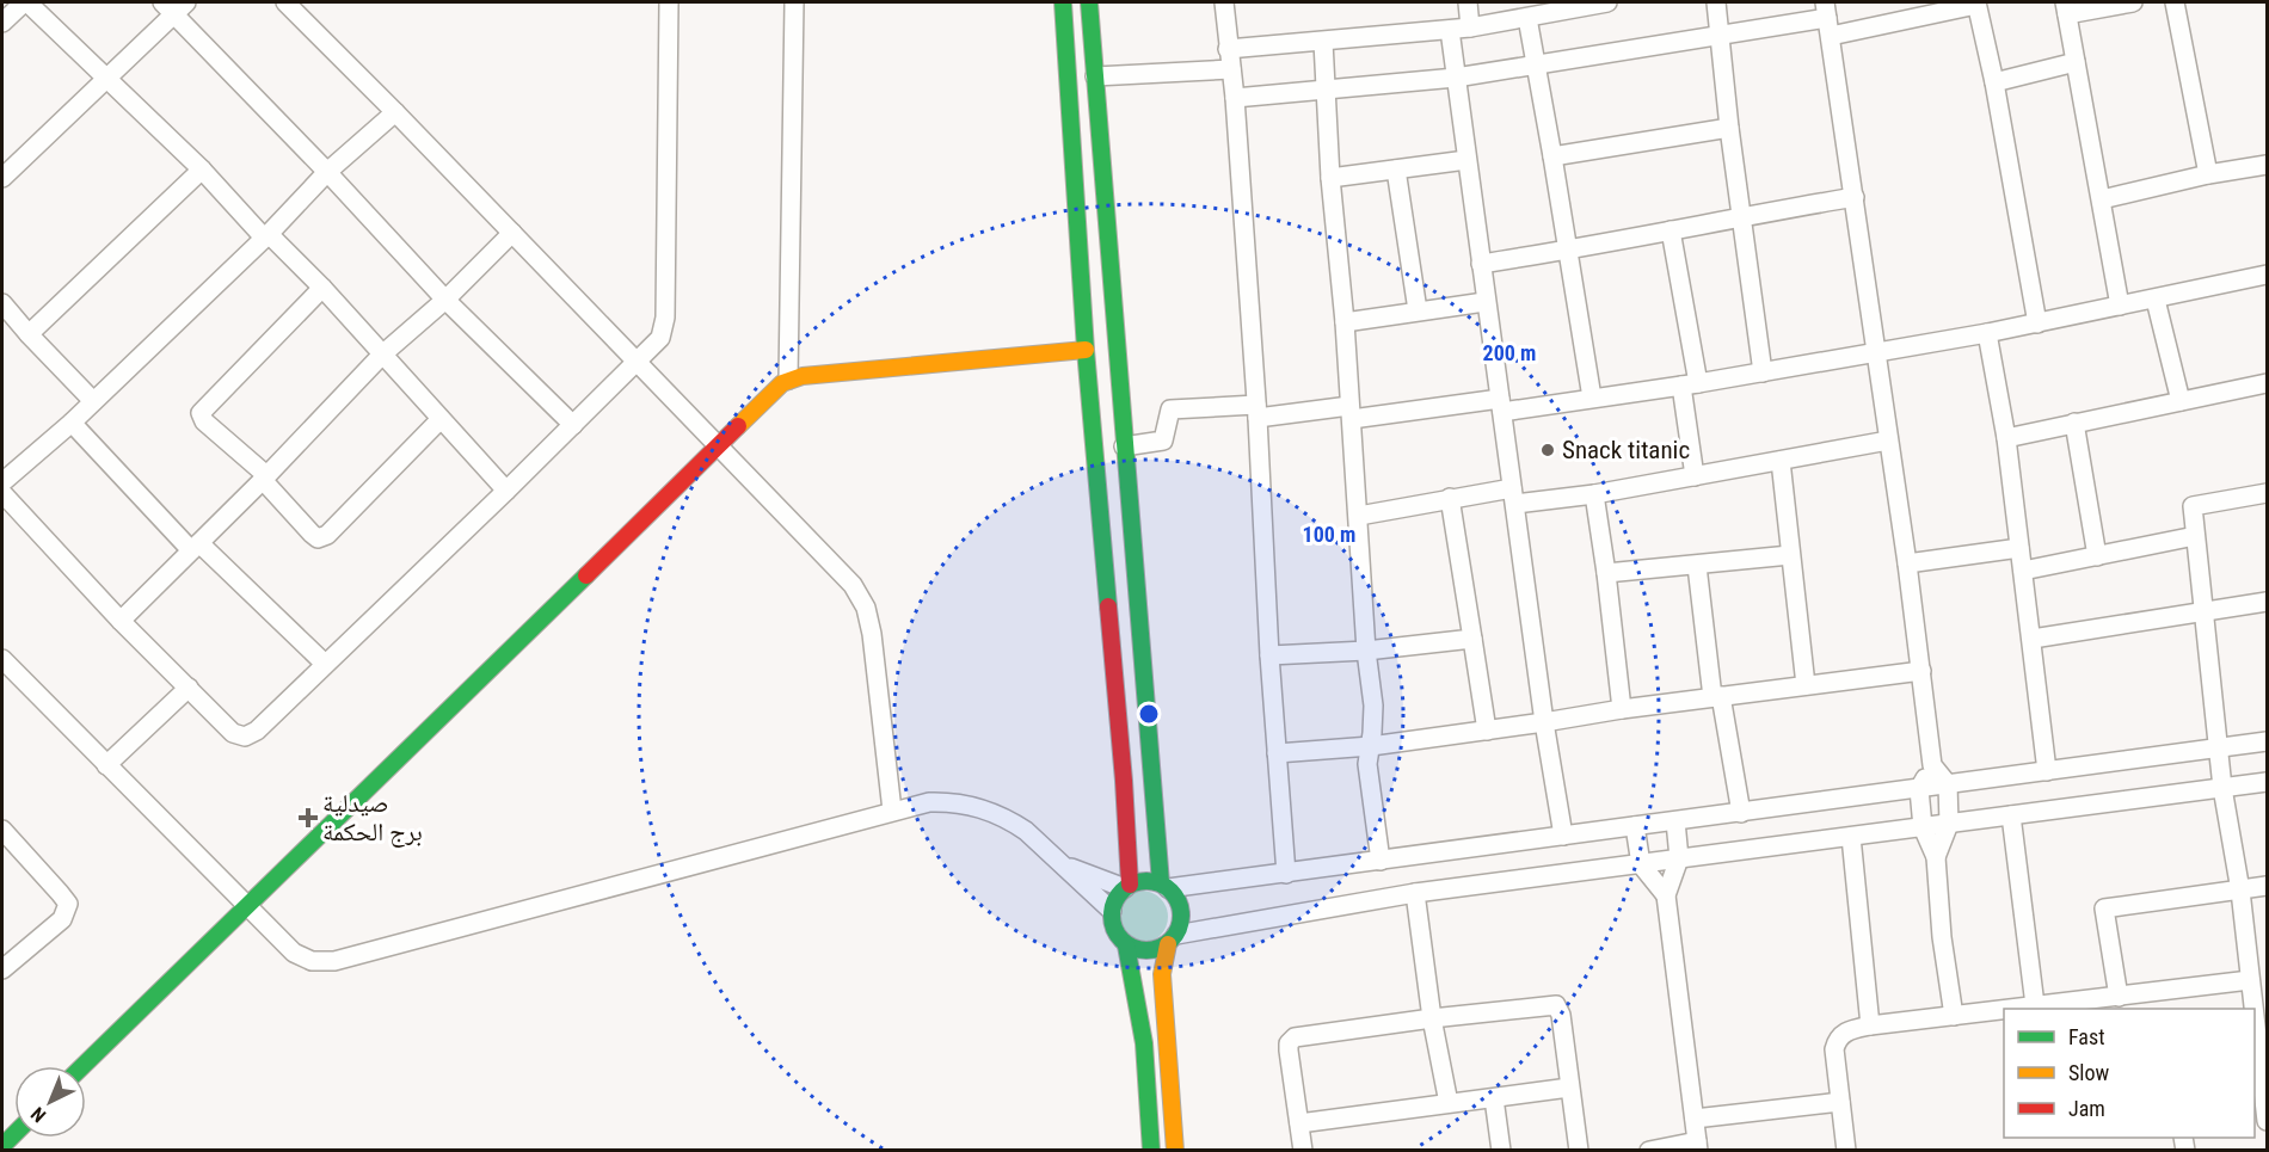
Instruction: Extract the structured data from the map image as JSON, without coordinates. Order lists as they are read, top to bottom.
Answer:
{
  "places": {
    "other": ["Snack titanic"],
    "health": ["صيدلية برج الحكمة"]
  },
  "legend": ["Fast", "Slow", "Jam"],
  "north": "bottom left",
  "rings": ["200 m", "100 m"]
}
